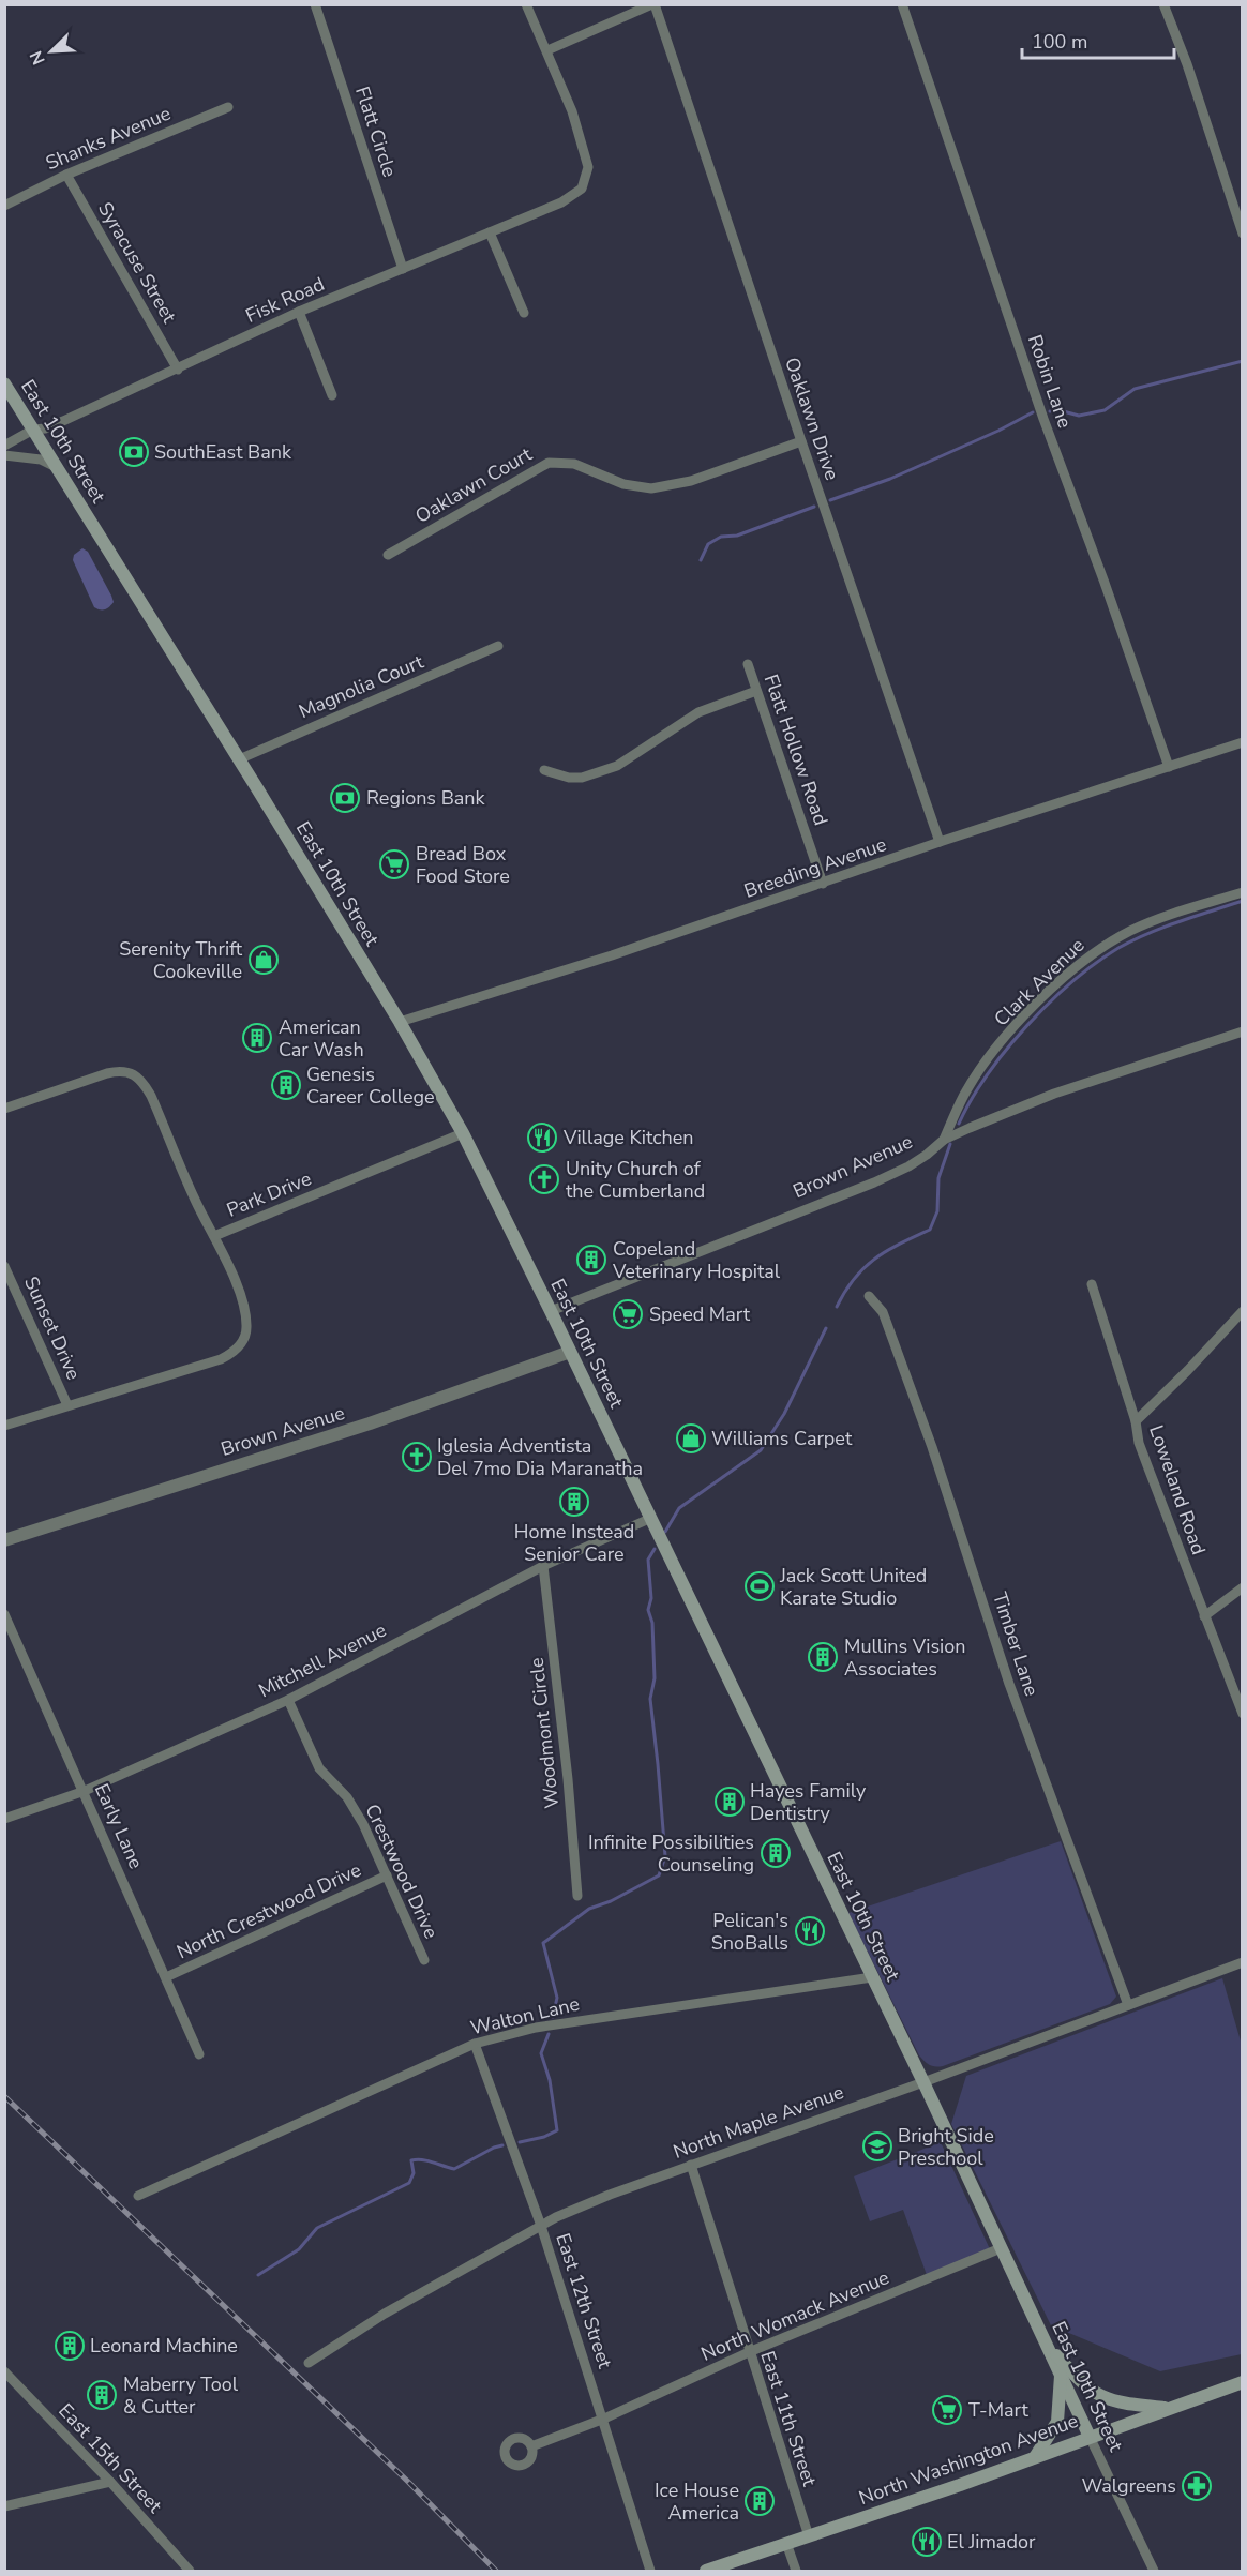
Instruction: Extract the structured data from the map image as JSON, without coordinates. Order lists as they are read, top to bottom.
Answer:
{
  "streets": {
    "main road": ["East 10th Street", "North Washington Avenue"],
    "street": [
      "Flatt Circle",
      "Shanks Avenue",
      "Syracuse Street",
      "Fisk Road",
      "Robin Lane",
      "Oaklawn Drive",
      "Oaklawn Court",
      "Magnolia Court",
      "Flatt Hollow Road",
      "Breeding Avenue",
      "Clark Avenue",
      "Brown Avenue",
      "Park Drive",
      "Sunset Drive",
      "Loweland Road",
      "Timber Lane",
      "Mitchell Avenue",
      "Woodmont Circle",
      "Early Lane",
      "Crestwood Drive",
      "North Crestwood Drive",
      "Walton Lane",
      "North Maple Avenue",
      "East 12th Street",
      "North Womack Avenue",
      "East 11th Street",
      "East 15th Street"
    ]
  },
  "crossings": [
    ["Flatt Circle", "Fisk Road"],
    ["Shanks Avenue", "Syracuse Street"],
    ["Syracuse Street", "Fisk Road"],
    ["Fisk Road", "East 10th Street"],
    ["Robin Lane", "Breeding Avenue"],
    ["Oaklawn Drive", "Oaklawn Court"],
    ["Oaklawn Drive", "Breeding Avenue"],
    ["East 10th Street", "Magnolia Court"],
    ["East 10th Street", "Breeding Avenue"],
    ["East 10th Street", "Brown Avenue"],
    ["East 10th Street", "Park Drive"],
    ["East 10th Street", "Mitchell Avenue"],
    ["East 10th Street", "Walton Lane"],
    ["East 10th Street", "North Maple Avenue"],
    ["East 10th Street", "North Womack Avenue"],
    ["East 10th Street", "North Washington Avenue"],
    ["Flatt Hollow Road", "Breeding Avenue"],
    ["Clark Avenue", "Brown Avenue"],
    ["Park Drive", "Sunset Drive"],
    ["Timber Lane", "North Maple Avenue"],
    ["Mitchell Avenue", "Woodmont Circle"],
    ["Mitchell Avenue", "Early Lane"],
    ["Mitchell Avenue", "Crestwood Drive"],
    ["Early Lane", "North Crestwood Drive"],
    ["Crestwood Drive", "North Crestwood Drive"],
    ["Walton Lane", "East 12th Street"],
    ["North Maple Avenue", "East 12th Street"],
    ["North Maple Avenue", "East 11th Street"],
    ["East 12th Street", "North Womack Avenue"],
    ["North Womack Avenue", "East 11th Street"],
    ["East 11th Street", "North Washington Avenue"]
  ],
  "places": {
    "bank": ["SouthEast Bank", "Regions Bank"],
    "supermarket": ["Bread Box Food Store", "Speed Mart", "T-Mart"],
    "shop": ["Serenity Thrift Cookeville", "Williams Carpet"],
    "building": [
      "American Car Wash",
      "Genesis Career College",
      "Copeland Veterinary Hospital",
      "Home Instead Senior Care",
      "Mullins Vision Associates",
      "Hayes Family Dentistry",
      "Infinite Possibilities Counseling",
      "Leonard Machine",
      "Maberry Tool & Cutter",
      "Ice House America"
    ],
    "restaurant": ["Village Kitchen", "Pelican's SnoBalls", "El Jimador"],
    "church": ["Unity Church of the Cumberland", "Iglesia Adventista Del 7mo Dia Maranatha"],
    "sports": ["Jack Scott United Karate Studio"],
    "school or university": ["Bright Side Preschool"],
    "pharmacy": ["Walgreens"]
  },
  "scale_bar": "100 m",
  "north": "bottom left"
}
